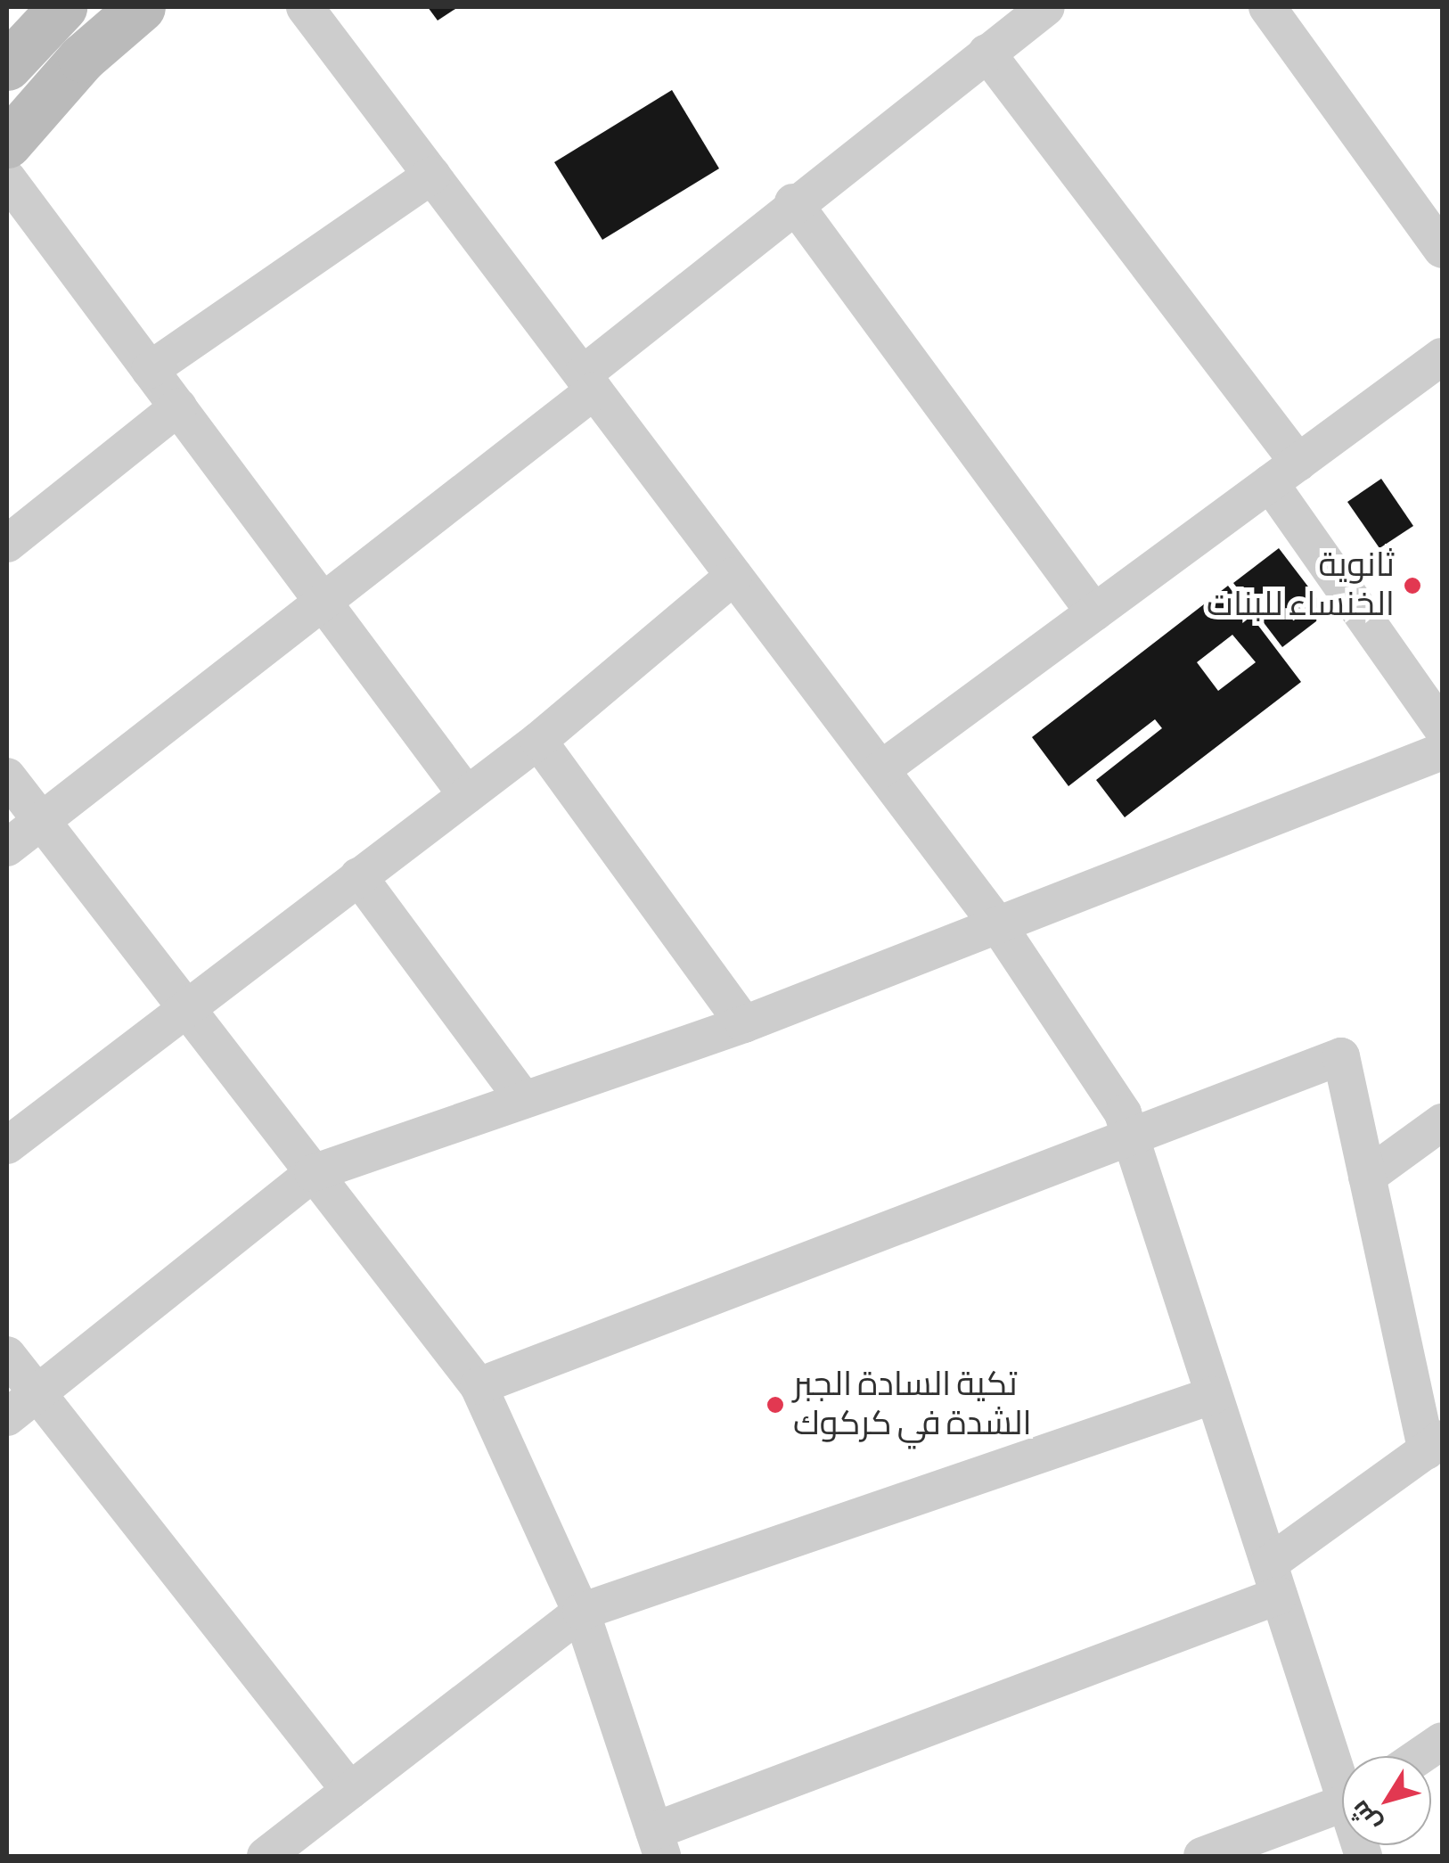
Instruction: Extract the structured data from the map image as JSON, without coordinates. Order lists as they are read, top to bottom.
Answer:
{
  "places": ["ثانوية الخنساء للبنات", "تكية السادة الجبر الشدة في كركوك"],
  "north": "bottom left"
}
